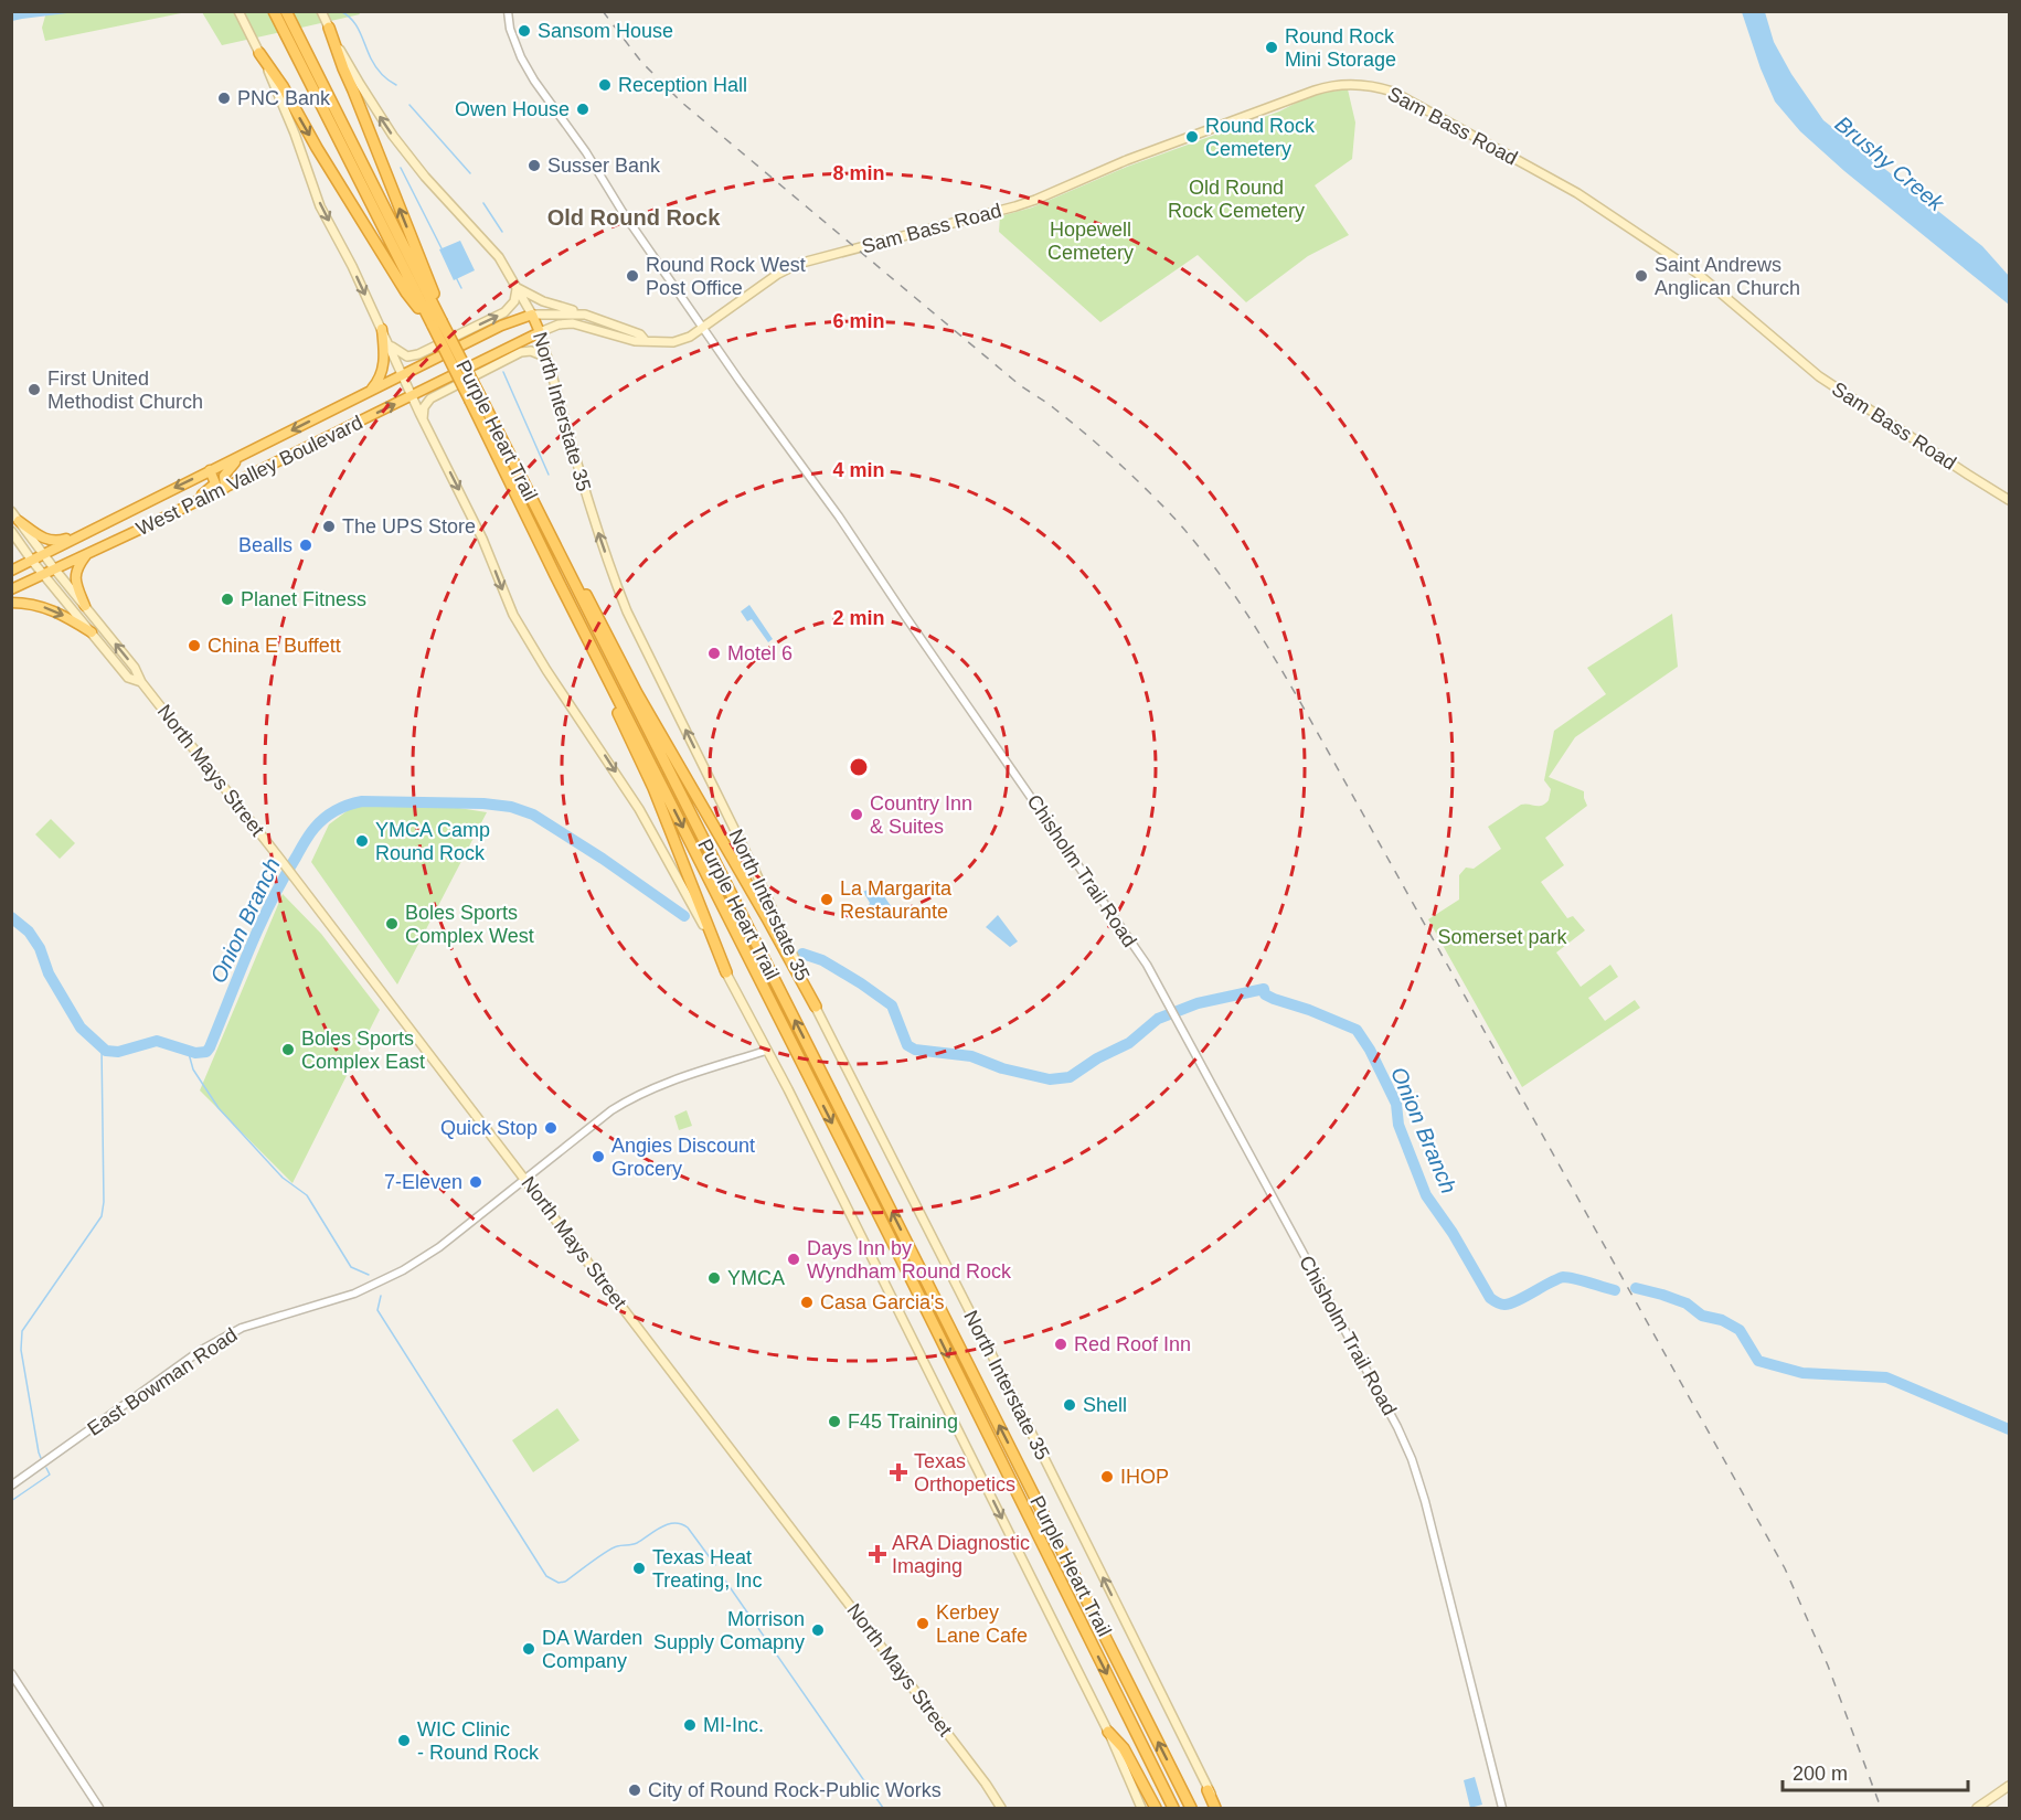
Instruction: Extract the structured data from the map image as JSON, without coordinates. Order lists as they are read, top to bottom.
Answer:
{
  "streets": {
    "highway": ["North Interstate 35", "Purple Heart Trail", "West Palm Valley Boulevard"],
    "main road": ["Sam Bass Road", "North Mays Street"],
    "street": ["Chisholm Trail Road", "East Bowman Road"]
  },
  "crossings": [
    ["Sam Bass Road", "North Interstate 35"],
    ["Sam Bass Road", "West Palm Valley Boulevard"],
    ["Sam Bass Road", "Chisholm Trail Road"],
    ["North Interstate 35", "West Palm Valley Boulevard"],
    ["West Palm Valley Boulevard", "North Mays Street"],
    ["North Mays Street", "East Bowman Road"]
  ],
  "districts": ["Old Round Rock"],
  "water": ["Brushy Creek", "Onion Branch"],
  "parks": ["Old Round Rock Cemetery", "Hopewell Cemetery", "Somerset park"],
  "places": {
    "other": [
      "Sansom House",
      "Round Rock Mini Storage",
      "Reception Hall",
      "PNC Bank",
      "Owen House",
      "Round Rock Cemetery",
      "Susser Bank",
      "Round Rock West Post Office",
      "Saint Andrews Anglican Church",
      "First United Methodist Church",
      "The UPS Store",
      "Bealls",
      "Planet Fitness",
      "China E Buffett",
      "Motel 6",
      "Country Inn & Suites",
      "YMCA Camp Round Rock",
      "La Margarita Restaurante",
      "Boles Sports Complex West",
      "Boles Sports Complex East",
      "Quick Stop",
      "Angies Discount Grocery",
      "7-Eleven",
      "Days Inn by Wyndham Round Rock",
      "YMCA",
      "Casa Garcia's",
      "Red Roof Inn",
      "Shell",
      "F45 Training",
      "IHOP",
      "Texas Heat Treating, Inc",
      "Kerbey Lane Cafe",
      "Morrison Supply Comapny",
      "DA Warden Company",
      "MI-Inc.",
      "WIC Clinic - Round Rock",
      "City of Round Rock-Public Works"
    ],
    "health": ["Texas Orthopetics", "ARA Diagnostic Imaging"]
  },
  "scale_bar": "200 m",
  "rings": [
    "8 min",
    "6 min",
    "4 min",
    "2 min"
  ]
}
